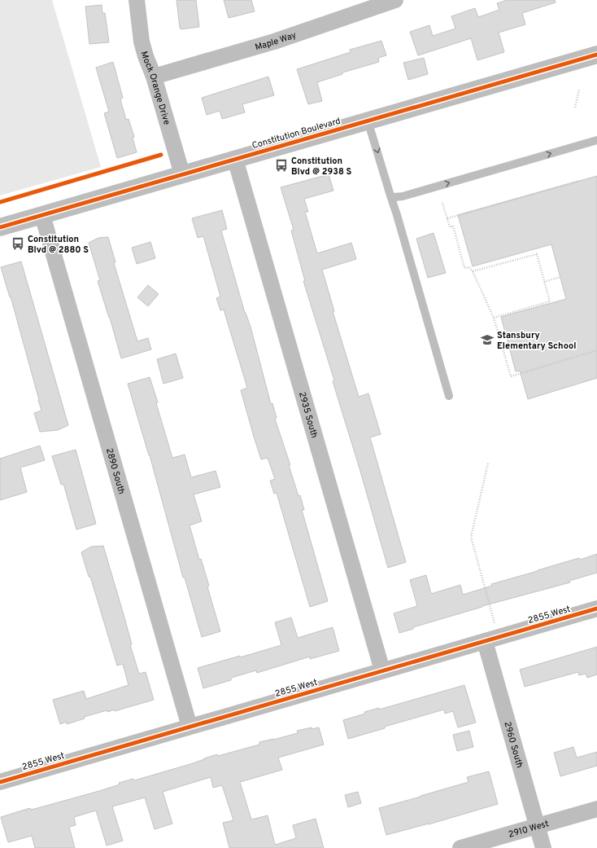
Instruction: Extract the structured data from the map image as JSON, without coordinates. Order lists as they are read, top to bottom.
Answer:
{
  "streets": {
    "street": [
      "Maple Way",
      "Mock Orange Drive",
      "Constitution Boulevard",
      "2935 South",
      "2890 South",
      "2855 West",
      "2960 South",
      "2910 West"
    ]
  },
  "crossings": [
    ["Maple Way", "Mock Orange Drive"],
    ["Mock Orange Drive", "Constitution Boulevard"],
    ["Constitution Boulevard", "2935 South"],
    ["Constitution Boulevard", "2890 South"],
    ["2935 South", "2855 West"],
    ["2890 South", "2855 West"],
    ["2855 West", "2960 South"],
    ["2960 South", "2910 West"]
  ],
  "places": {
    "bus stop": ["Constitution Blvd @ 2938 S", "Constitution Blvd @ 2880 S"],
    "school or university": ["Stansbury Elementary School"]
  }
}
